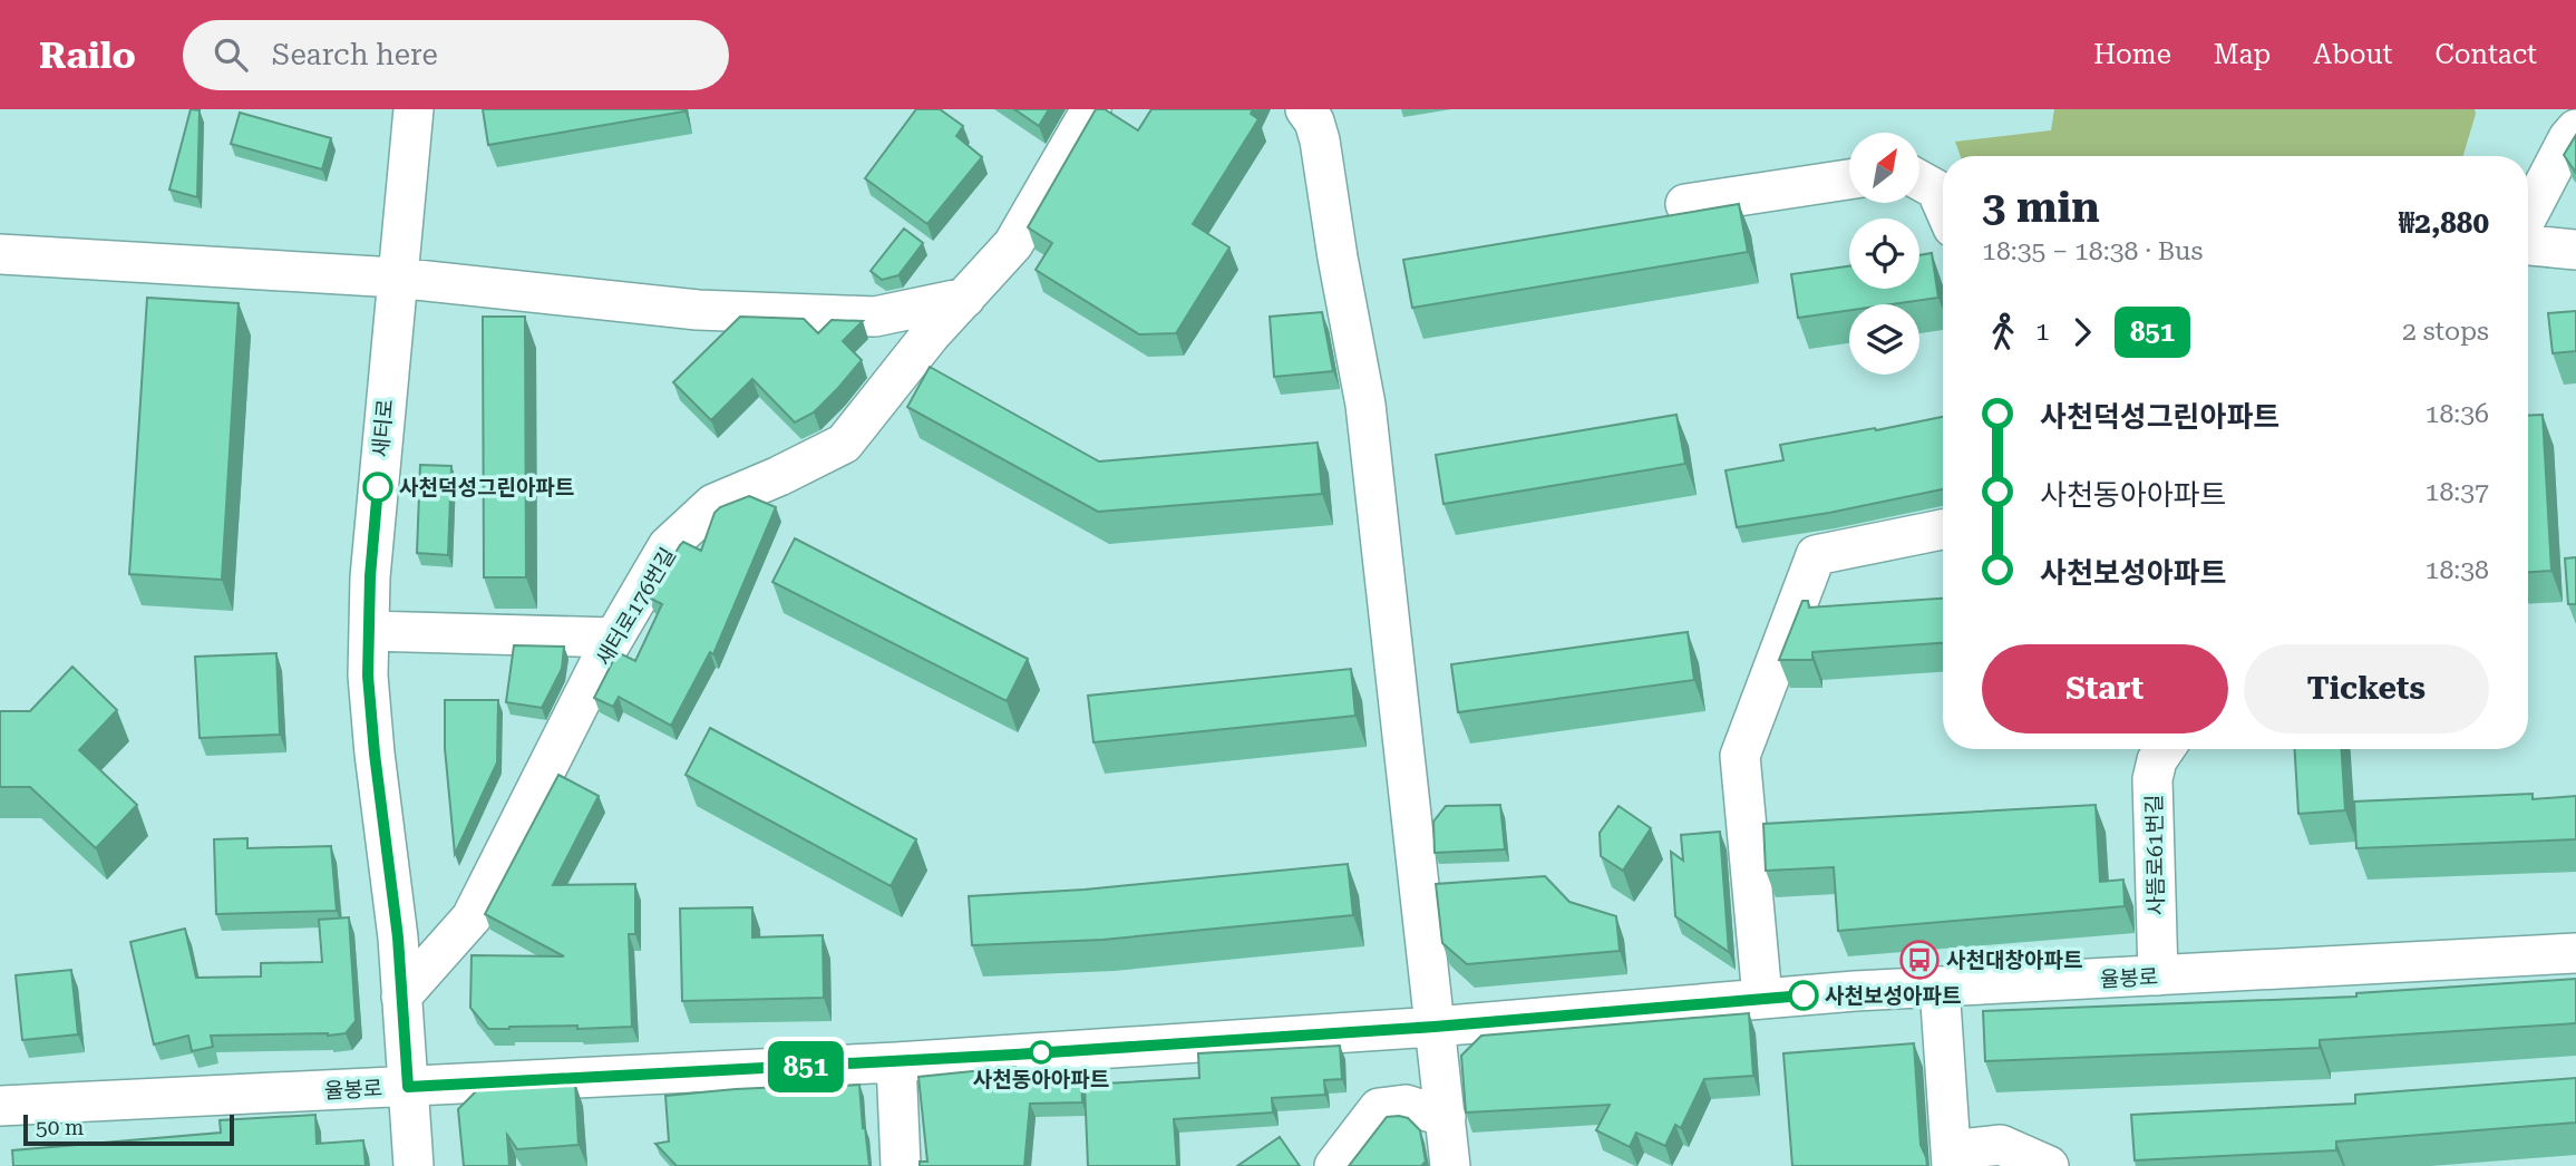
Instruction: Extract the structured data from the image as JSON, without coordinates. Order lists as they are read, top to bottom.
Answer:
{
  "streets": {
    "street": [
      "새터로",
      "새터로176번길",
      "사뜸로61번길",
      "율봉로"
    ]
  },
  "crossings": [
    ["새터로", "새터로176번길"],
    ["새터로", "율봉로"],
    ["사뜸로61번길", "율봉로"]
  ],
  "places": {
    "other": ["사천덕성그린아파트", "사천보성아파트", "사천동아아파트"],
    "bus stop": ["사천대창아파트"]
  },
  "lines": ["bus line 851"],
  "scale_bar": "50 m",
  "north": "top right",
  "page": {
    "header": "Railo",
    "search": "Search here",
    "nav": [
      "Home",
      "Map",
      "About",
      "Contact"
    ],
    "on_map": "851",
    "heading": ["3 min", "18:35 – 18:38 · Bus", "₩2,880"],
    "legs": ["1", "851", "2 stops"],
    "list": [
      {
        "name": "사천덕성그린아파트",
        "value": "18:36"
      },
      {
        "name": "사천동아아파트",
        "value": "18:37"
      },
      {
        "name": "사천보성아파트",
        "value": "18:38"
      }
    ],
    "buttons": ["Start", "Tickets"],
    "scale": "50 m"
  }
}
